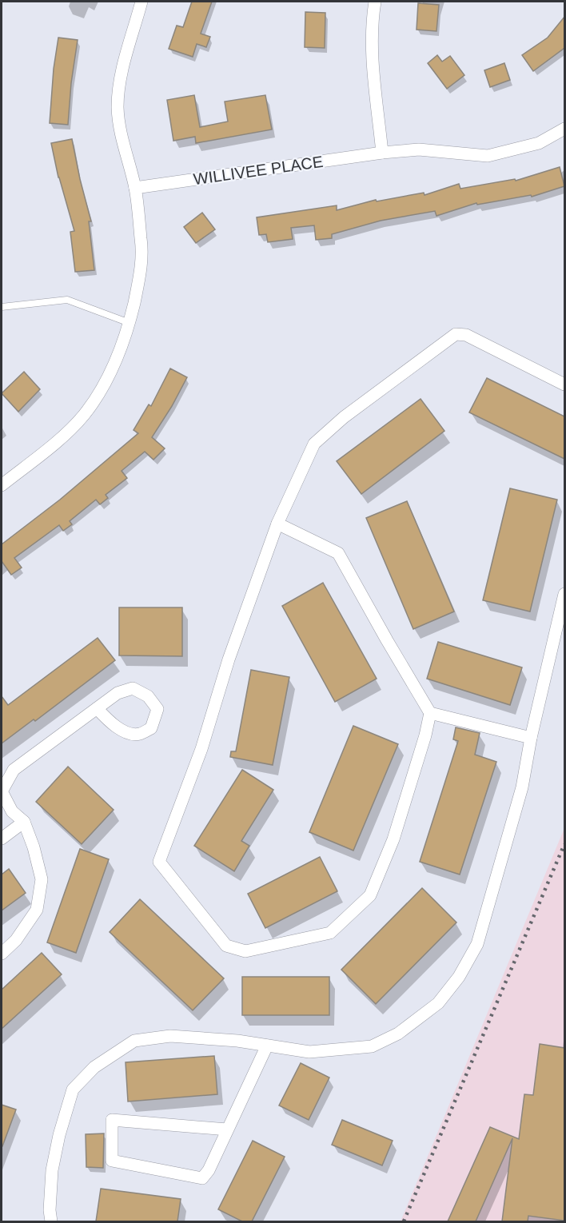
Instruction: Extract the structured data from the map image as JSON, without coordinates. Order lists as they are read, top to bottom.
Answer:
{
  "streets": {
    "street": ["WILLIVEE PLACE"]
  }
}
